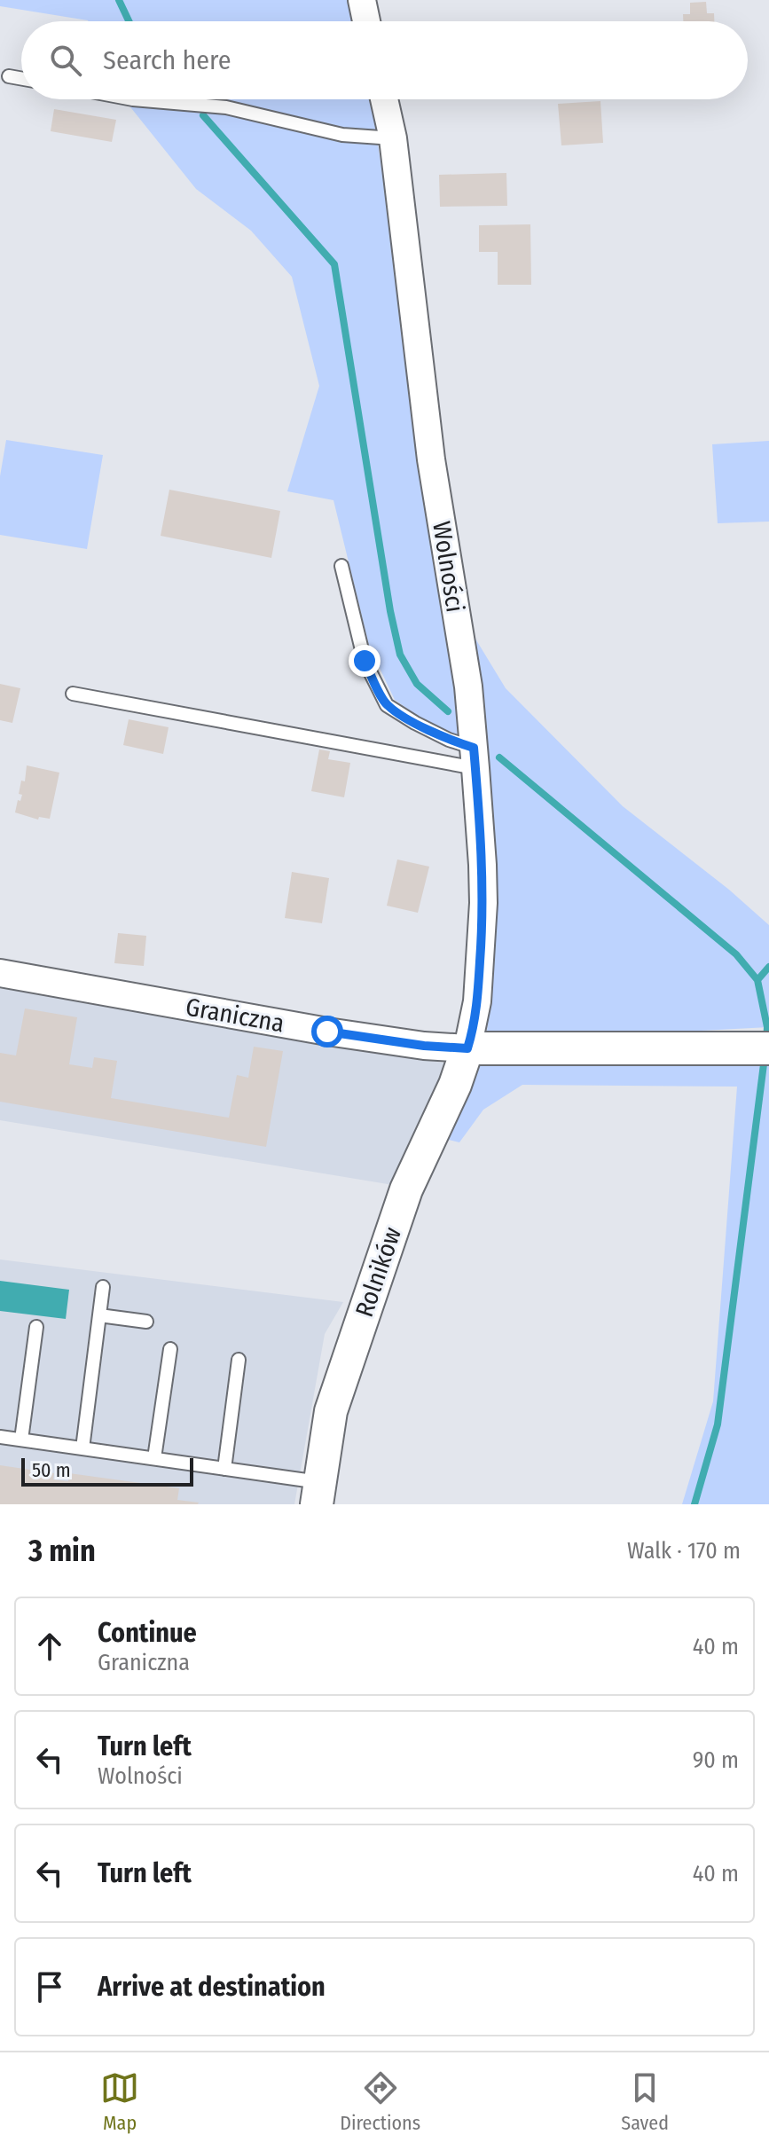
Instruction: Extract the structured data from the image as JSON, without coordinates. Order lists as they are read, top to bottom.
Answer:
{
  "streets": {
    "street": ["Wolności", "Graniczna", "Rolników"]
  },
  "crossings": [
    ["Wolności", "Graniczna"],
    ["Wolności", "Rolników"],
    ["Graniczna", "Rolników"]
  ],
  "scale_bar": "50 m",
  "page": {
    "search": "Search here",
    "scale": "50 m",
    "heading": ["3 min", "Walk · 170 m"],
    "list": [
      ["Continue", "Graniczna", "40 m"],
      ["Turn left", "Wolności", "90 m"],
      ["Turn left", "40 m"],
      "Arrive at destination"
    ],
    "nav": ["Map", "Directions", "Saved"]
  }
}
